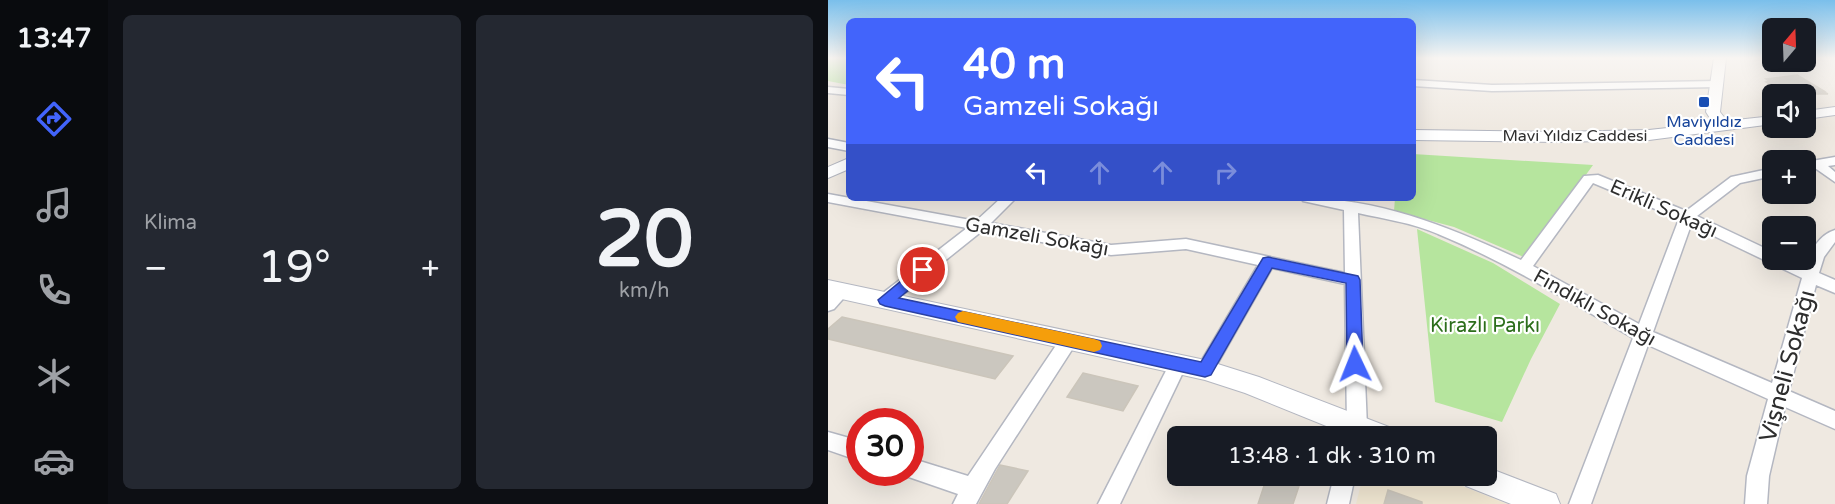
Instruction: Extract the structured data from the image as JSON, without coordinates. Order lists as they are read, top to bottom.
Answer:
{
  "streets": {
    "street": [
      "Mavi Yıldız Caddesi",
      "Erikli Sokağı",
      "Gamzeli Sokağı",
      "Fındıklı Sokağı",
      "Vişneli Sokağı"
    ]
  },
  "crossings": [
    ["Erikli Sokağı", "Fındıklı Sokağı"],
    ["Erikli Sokağı", "Vişneli Sokağı"],
    ["Fındıklı Sokağı", "Vişneli Sokağı"]
  ],
  "parks": ["Kirazlı Parkı"],
  "places": {
    "transit": ["Maviyıldız Caddesi"]
  },
  "north": "top",
  "page": {
    "tabs": "13:47",
    "tile": [
      "Klima",
      ["20", "km/h"]
    ],
    "map_buttons": ["+", "−"],
    "turn": ["40 m", "Gamzeli Sokağı"],
    "heat": ["−", "19°", "+"],
    "limit": "30",
    "trip": "13:48 · 1 dk · 310 m"
  }
}
